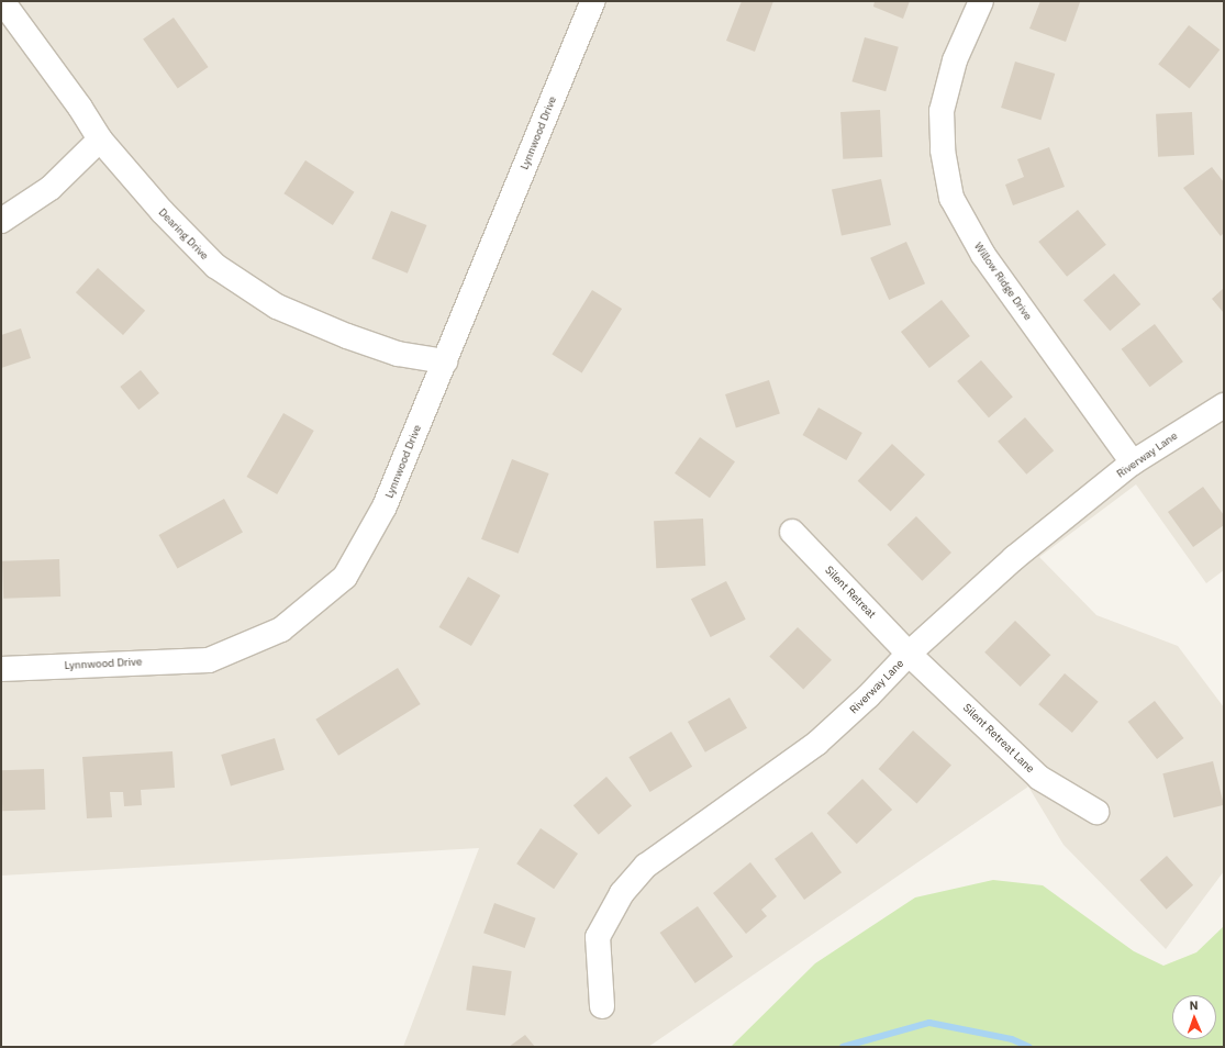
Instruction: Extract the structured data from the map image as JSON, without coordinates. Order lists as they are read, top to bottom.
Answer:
{
  "streets": {
    "street": [
      "Lynnwood Drive",
      "Dearing Drive",
      "Willow Ridge Drive",
      "Riverway Lane",
      "Silent Retreat",
      "Silent Retreat Lane"
    ]
  },
  "crossings": [
    ["Lynnwood Drive", "Dearing Drive"],
    ["Willow Ridge Drive", "Riverway Lane"],
    ["Riverway Lane", "Silent Retreat"],
    ["Riverway Lane", "Silent Retreat Lane"],
    ["Silent Retreat", "Silent Retreat Lane"]
  ],
  "north": "top"
}
